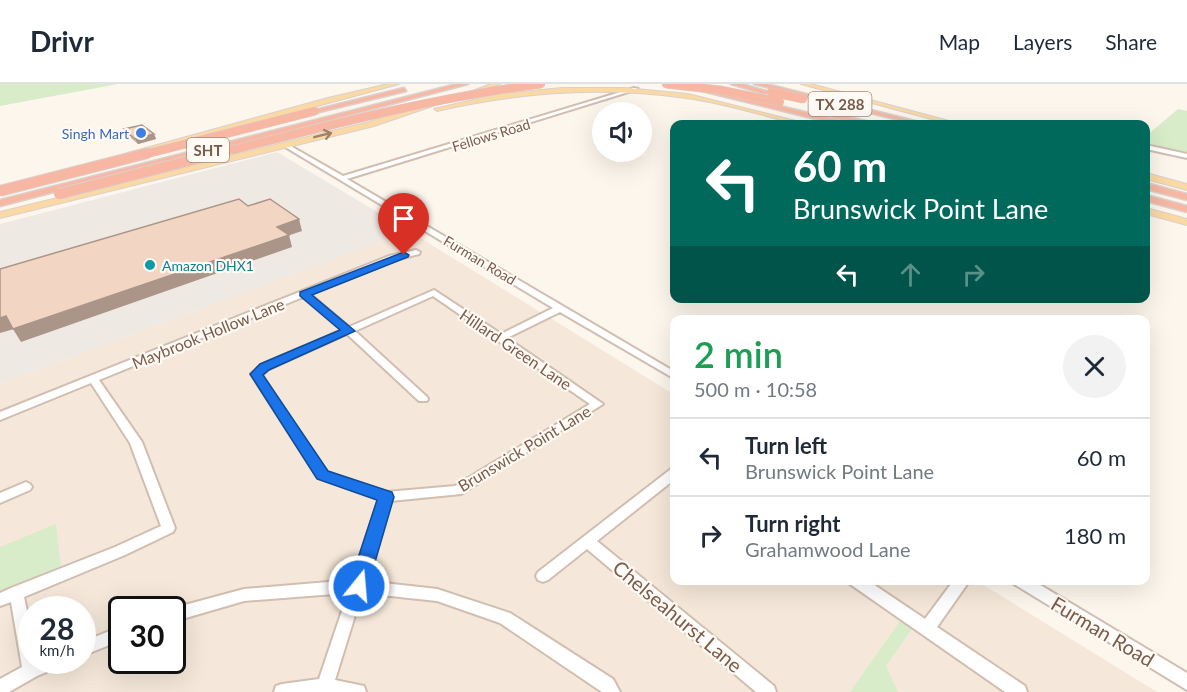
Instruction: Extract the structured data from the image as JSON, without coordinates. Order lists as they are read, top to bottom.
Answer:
{
  "streets": {
    "highway": ["TX 288", "SHT"],
    "street": [
      "Fellows Road",
      "Furman Road",
      "Maybrook Hollow Lane",
      "Hillard Green Lane",
      "Brunswick Point Lane",
      "Chelseahurst Lane"
    ]
  },
  "crossings": [
    ["Fellows Road", "Furman Road"],
    ["Hillard Green Lane", "Brunswick Point Lane"]
  ],
  "places": ["Singh Mart", "Amazon DHX1"],
  "page": {
    "header": "Drivr",
    "nav": ["Map", "Layers", "Share"],
    "turn": ["60 m", "Brunswick Point Lane"],
    "heading": ["2 min", "500 m · 10:58"],
    "list": [
      {
        "name": "Turn left",
        "note": "Brunswick Point Lane",
        "value": "60 m"
      },
      {
        "name": "Turn right",
        "note": "Grahamwood Lane",
        "value": "180 m"
      }
    ],
    "speed": "28 km/h",
    "limit": "30"
  }
}
